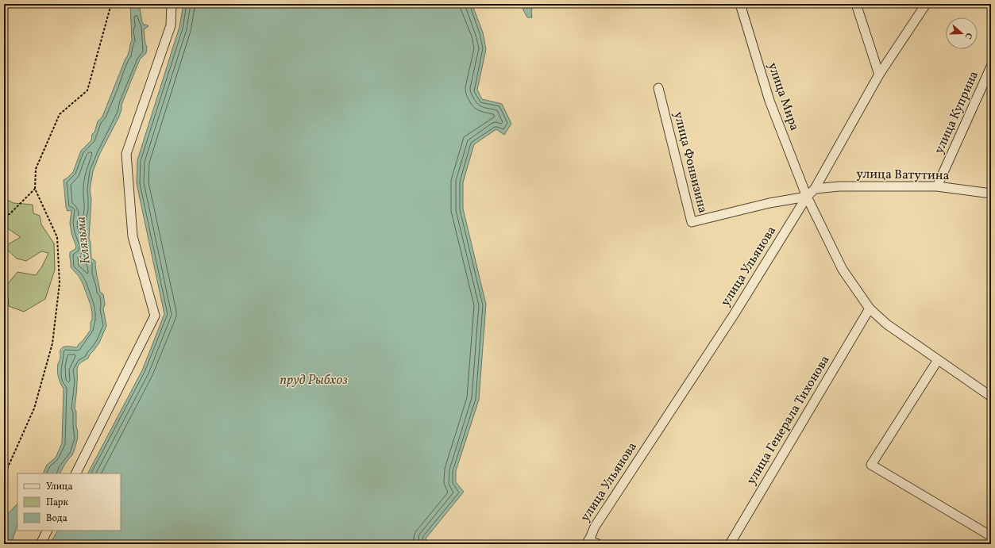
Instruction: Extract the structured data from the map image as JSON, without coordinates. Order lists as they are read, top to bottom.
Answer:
{
  "streets": {
    "street": [
      "улица Мира",
      "улица Куприна",
      "улица Фонвизина",
      "улица Ватутина",
      "улица Ульянова",
      "улица Генерала Тихонова"
    ]
  },
  "crossings": [
    ["улица Мира", "улица Фонвизина"],
    ["улица Мира", "улица Ульянова"],
    ["улица Мира", "улица Генерала Тихонова"],
    ["улица Куприна", "улица Ватутина"],
    ["улица Фонвизина", "улица Ульянова"],
    ["улица Ватутина", "улица Ульянова"]
  ],
  "water": ["Клязьма", "пруд Рыбхоз"],
  "legend": ["Улица", "Парк", "Вода"],
  "north": "right"
}
